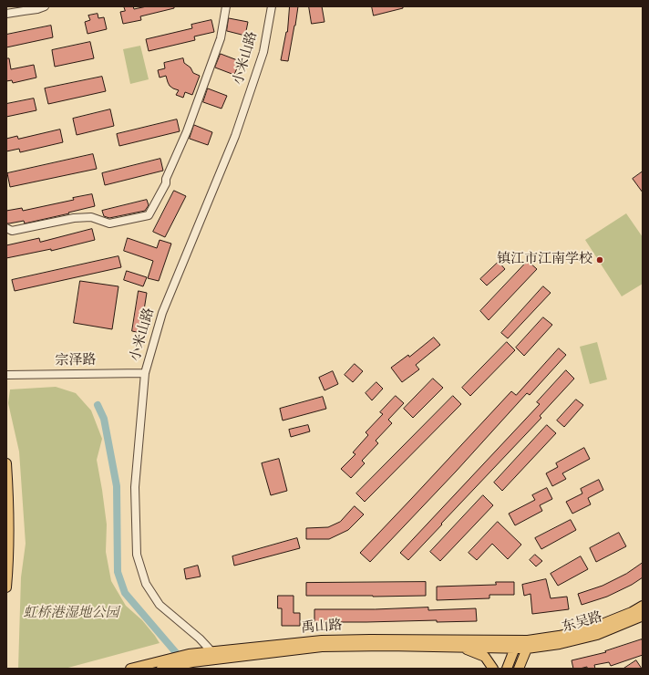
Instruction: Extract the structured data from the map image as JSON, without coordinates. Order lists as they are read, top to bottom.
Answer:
{
  "streets": {
    "main road": ["东吴路", "禹山路"],
    "street": ["小米山路", "宗泽路"]
  },
  "crossings": [
    ["小米山路", "宗泽路"],
    ["小米山路", "禹山路"],
    ["东吴路", "禹山路"]
  ],
  "parks": ["虹桥港湿地公园"],
  "places": ["镇江市江南学校"]
}
